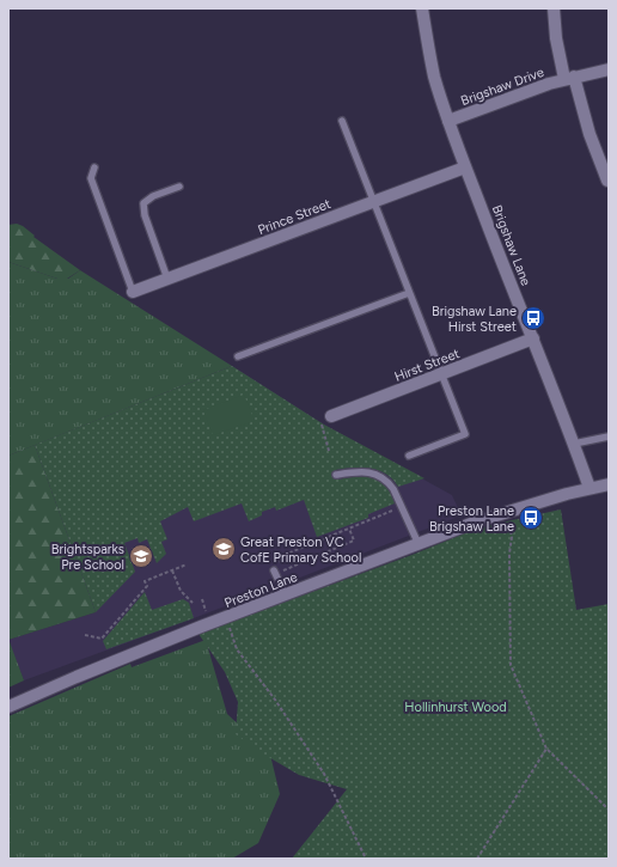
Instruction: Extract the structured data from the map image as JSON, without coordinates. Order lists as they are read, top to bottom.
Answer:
{
  "streets": {
    "street": [
      "Brigshaw Drive",
      "Prince Street",
      "Brigshaw Lane",
      "Hirst Street",
      "Preston Lane"
    ]
  },
  "crossings": [
    ["Brigshaw Drive", "Brigshaw Lane"],
    ["Prince Street", "Brigshaw Lane"],
    ["Brigshaw Lane", "Hirst Street"],
    ["Brigshaw Lane", "Preston Lane"]
  ],
  "parks": ["Hollinhurst Wood"],
  "places": {
    "bus stop": ["Brigshaw Lane Hirst Street", "Preston Lane Brigshaw Lane"],
    "school or university": ["Great Preston VC CofE Primary School", "Brightsparks Pre School"]
  }
}
